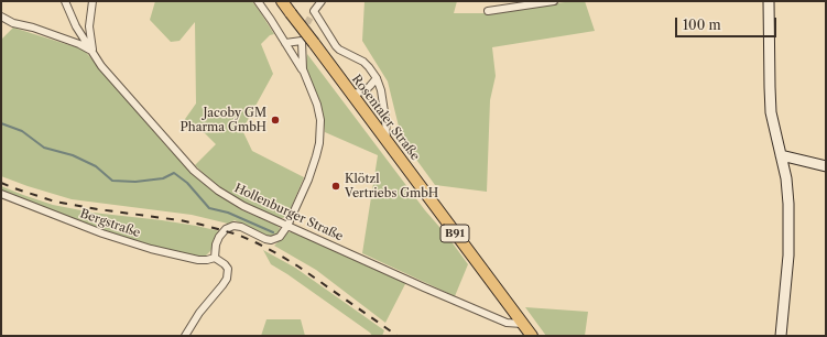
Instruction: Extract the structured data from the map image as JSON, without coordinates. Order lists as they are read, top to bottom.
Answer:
{
  "streets": {
    "main road": ["Rosentaler Straße", "B91"],
    "street": ["Hollenburger Straße", "Bergstraße"]
  },
  "crossings": [
    ["Rosentaler Straße", "Hollenburger Straße"]
  ],
  "places": ["Jacoby GM Pharma GmbH", "Klötzl Vertriebs GmbH"],
  "scale_bar": "100 m"
}
